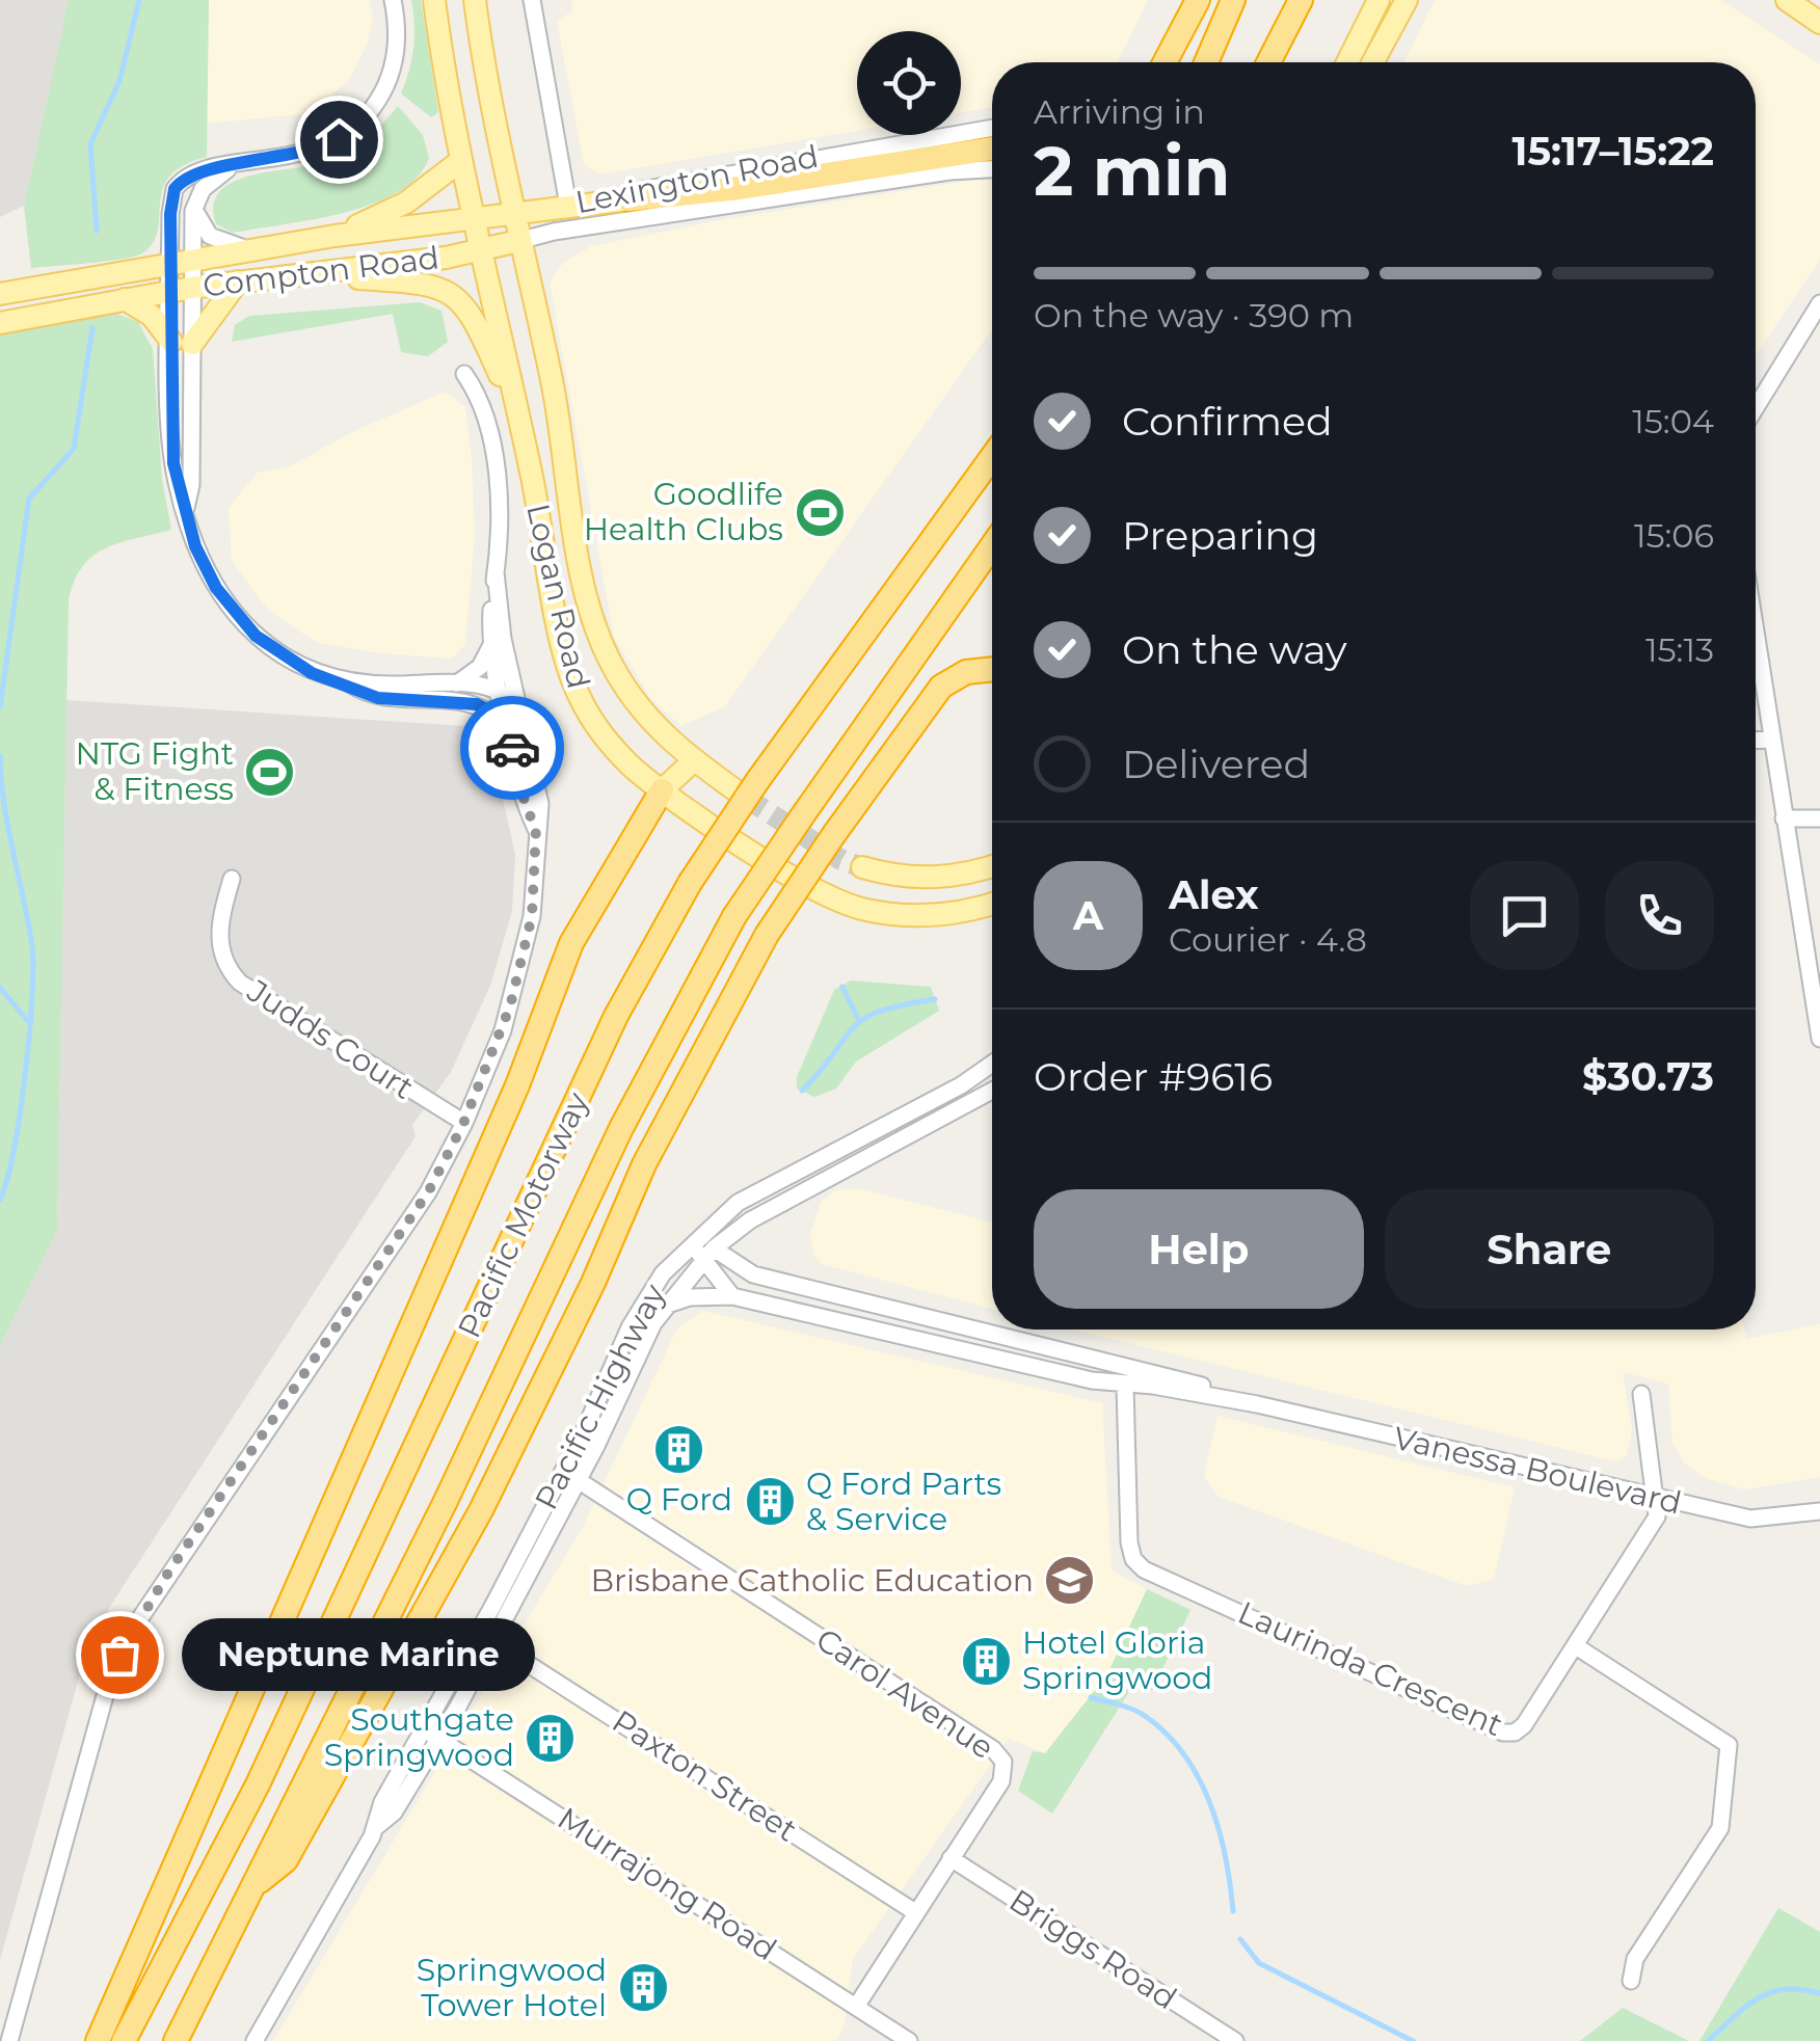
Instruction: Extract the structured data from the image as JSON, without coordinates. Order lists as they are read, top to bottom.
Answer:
{
  "streets": {
    "highway": ["Pacific Motorway"],
    "main road": ["Lexington Road", "Compton Road", "Logan Road"],
    "street": [
      "Judds Court",
      "Pacific Highway",
      "Vanessa Boulevard",
      "Laurinda Crescent",
      "Carol Avenue",
      "Paxton Street",
      "Murrajong Road",
      "Briggs Road"
    ]
  },
  "crossings": [
    ["Lexington Road", "Compton Road"],
    ["Lexington Road", "Logan Road"],
    ["Compton Road", "Logan Road"],
    ["Logan Road", "Pacific Motorway"],
    ["Pacific Highway", "Vanessa Boulevard"],
    ["Pacific Highway", "Carol Avenue"],
    ["Pacific Highway", "Paxton Street"],
    ["Pacific Highway", "Murrajong Road"],
    ["Vanessa Boulevard", "Laurinda Crescent"],
    ["Carol Avenue", "Paxton Street"],
    ["Carol Avenue", "Murrajong Road"],
    ["Carol Avenue", "Briggs Road"]
  ],
  "places": {
    "sports": ["Goodlife Health Clubs", "NTG Fight & Fitness"],
    "building": [
      "Q Ford",
      "Q Ford Parts & Service",
      "Hotel Gloria Springwood",
      "Southgate Springwood",
      "Springwood Tower Hotel"
    ],
    "school or university": ["Brisbane Catholic Education"],
    "other": ["Neptune Marine"]
  },
  "page": {
    "heading": ["2 min", "Arriving in", "15:17–15:22"],
    "panel": [
      "Alex",
      "Courier · 4.8",
      "Order #9616",
      "$30.73"
    ],
    "bar": "On the way · 390 m",
    "list": [
      ["Confirmed", "15:04"],
      ["Preparing", "15:06"],
      ["On the way", "15:13"],
      "Delivered"
    ],
    "round": "A",
    "buttons": ["Help", "Share"],
    "bubble": "Neptune Marine"
  }
}
